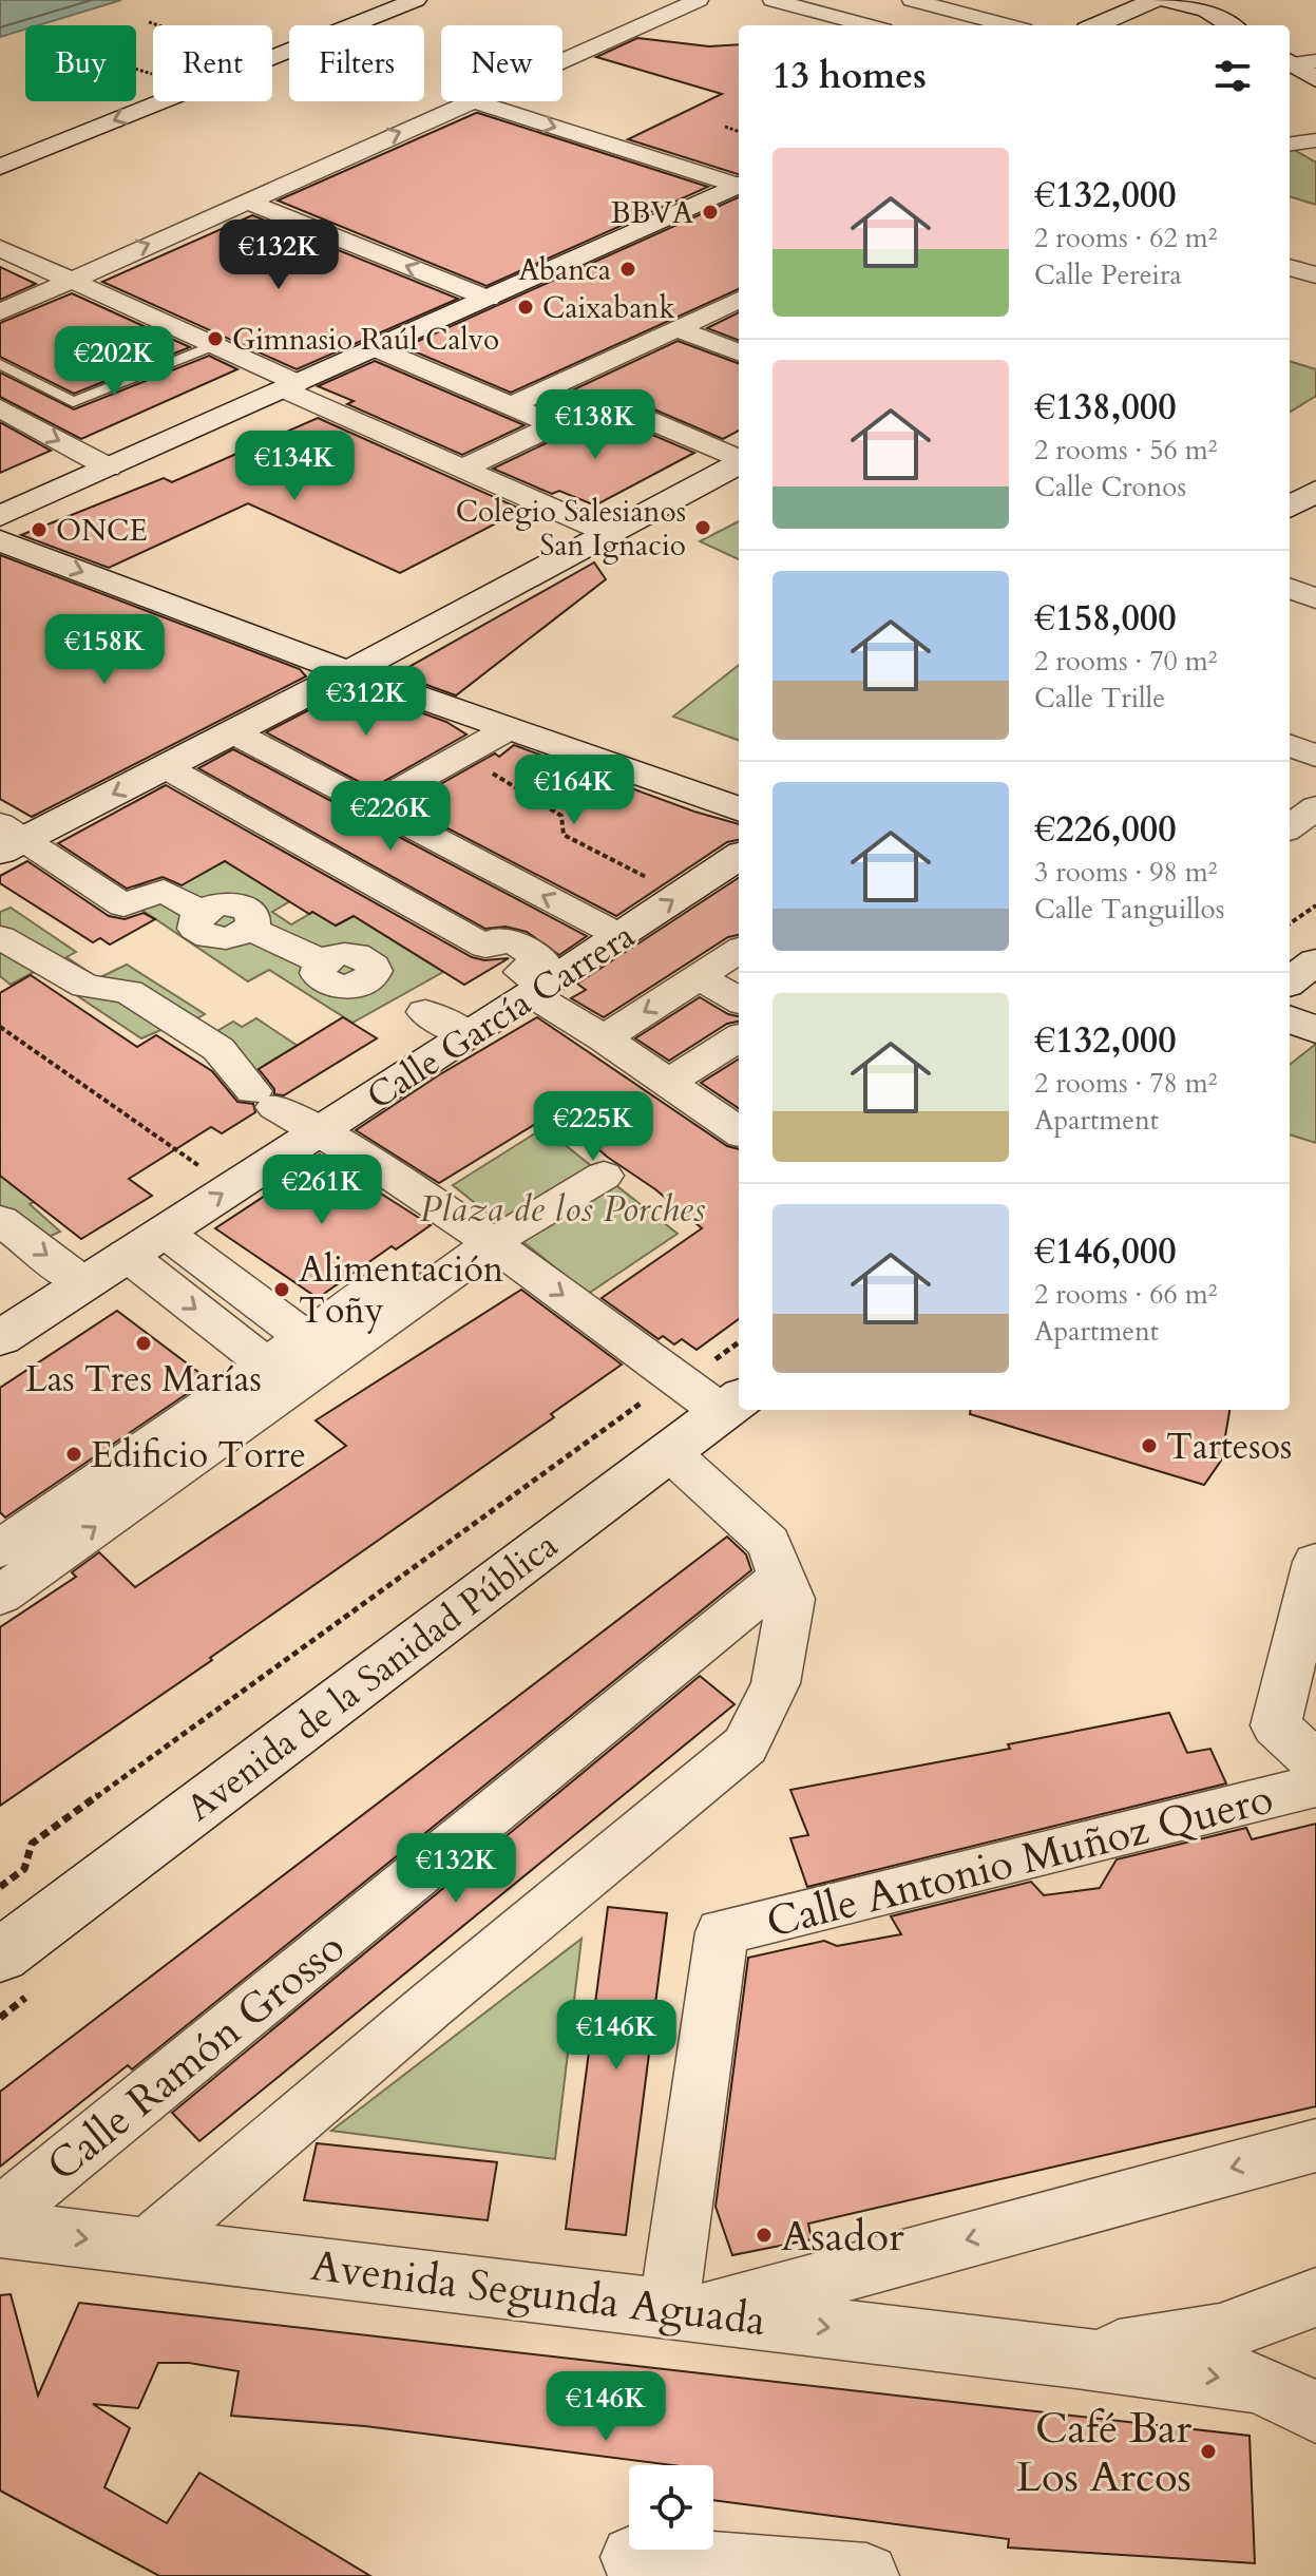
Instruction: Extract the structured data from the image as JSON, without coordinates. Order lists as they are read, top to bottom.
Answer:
{
  "streets": {
    "street": [
      "Calle García Carrera",
      "Avenida de la Sanidad Pública",
      "Calle Antonio Muñoz Quero",
      "Calle Ramón Grosso",
      "Avenida Segunda Aguada"
    ]
  },
  "crossings": [
    ["Calle Antonio Muñoz Quero", "Avenida Segunda Aguada"]
  ],
  "parks": ["Plaza de los Porches"],
  "places": [
    "BBVA",
    "Abanca",
    "Caixabank",
    "Gimnasio Raúl Calvo",
    "Colegio Salesianos San Ignacio",
    "ONCE",
    "Alimentación Toñy",
    "Las Tres Marías",
    "Tartesos",
    "Edificio Torre",
    "Asador",
    "Café Bar Los Arcos"
  ],
  "page": {
    "chip": [
      "Buy",
      "Rent",
      "Filters",
      "New"
    ],
    "heading": "13 homes",
    "list": [
      {
        "name": "€132,000",
        "note": "2 rooms · 62 m² · Calle Pereira"
      },
      {
        "name": "€138,000",
        "note": "2 rooms · 56 m² · Calle Cronos"
      },
      {
        "name": "€158,000",
        "note": "2 rooms · 70 m² · Calle Trille"
      },
      {
        "name": "€226,000",
        "note": "3 rooms · 98 m² · Calle Tanguillos"
      },
      {
        "name": "€132,000",
        "note": "2 rooms · 78 m² · Apartment"
      },
      {
        "name": "€146,000",
        "note": "2 rooms · 66 m² · Apartment"
      }
    ],
    "price": [
      "€132K",
      "€202K",
      "€138K",
      "€134K",
      "€158K",
      "€312K",
      "€164K",
      "€226K",
      "€225K",
      "€261K",
      "€132K",
      "€146K",
      "€146K"
    ]
  }
}
